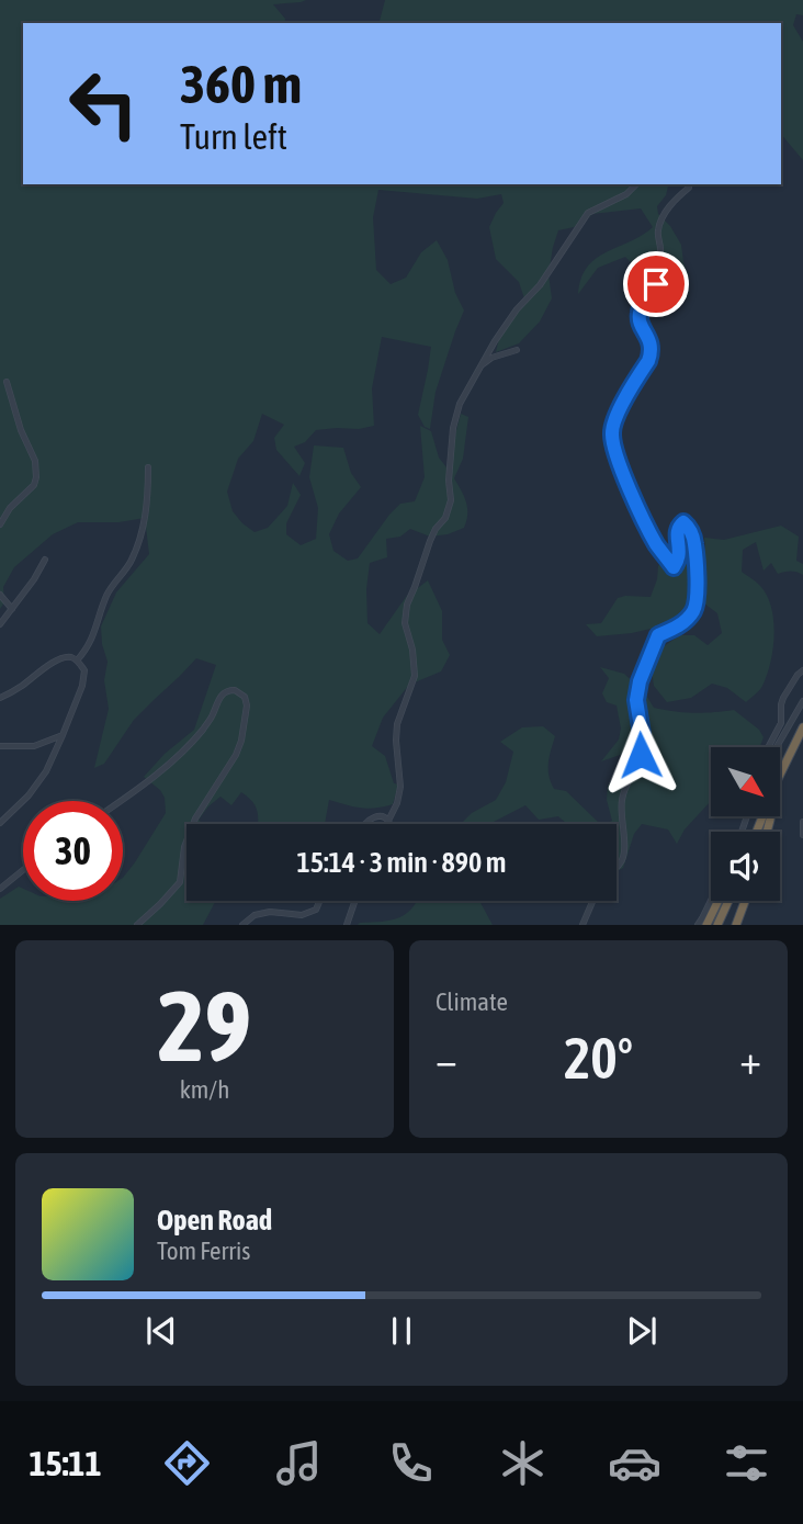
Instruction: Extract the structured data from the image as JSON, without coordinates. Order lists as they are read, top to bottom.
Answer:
{
  "north": "bottom right",
  "page": {
    "turn": ["360 m", "Turn left"],
    "limit": "30",
    "trip": "15:14 · 3 min · 890 m",
    "tile": [
      ["29", "km/h"],
      "Climate"
    ],
    "heat": ["−", "20°", "+"],
    "song": ["Open Road", "Tom Ferris"],
    "tabs": "15:11"
  }
}
